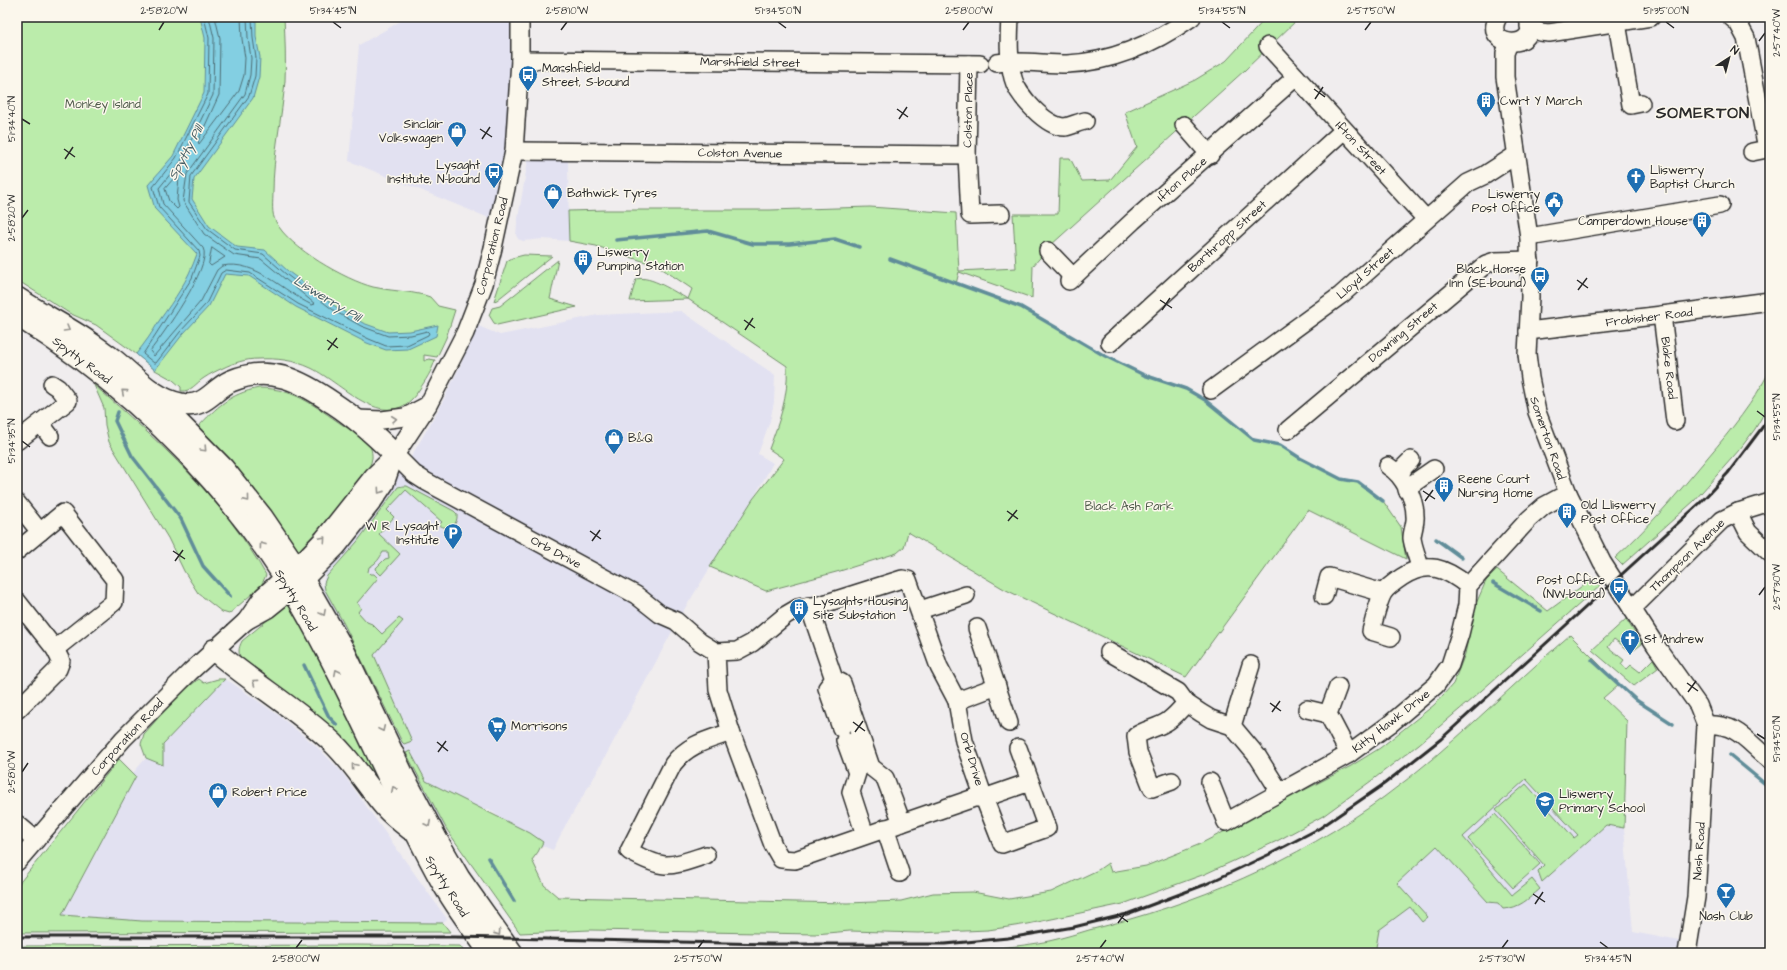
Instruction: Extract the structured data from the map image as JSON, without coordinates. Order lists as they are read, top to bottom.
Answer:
{
  "streets": {
    "main road": ["Spytty Road"],
    "street": [
      "Marshfield Street",
      "Colston Place",
      "Ifton Street",
      "Colston Avenue",
      "Ifton Place",
      "Barthropp Street",
      "Corporation Road",
      "Lloyd Street",
      "Frobisher Road",
      "Downing Street",
      "Blake Road",
      "Somerton Road",
      "Orb Drive",
      "Thompson Avenue",
      "Kitty Hawk Drive",
      "Nash Road"
    ]
  },
  "crossings": [
    ["Marshfield Street", "Colston Place"],
    ["Marshfield Street", "Corporation Road"],
    ["Colston Place", "Colston Avenue"],
    ["Ifton Street", "Ifton Place"],
    ["Ifton Street", "Barthropp Street"],
    ["Ifton Street", "Lloyd Street"],
    ["Colston Avenue", "Corporation Road"],
    ["Corporation Road", "Spytty Road"],
    ["Corporation Road", "Orb Drive"],
    ["Lloyd Street", "Somerton Road"],
    ["Frobisher Road", "Blake Road"],
    ["Frobisher Road", "Somerton Road"],
    ["Downing Street", "Somerton Road"],
    ["Somerton Road", "Thompson Avenue"],
    ["Somerton Road", "Nash Road"]
  ],
  "districts": ["SOMERTON"],
  "water": ["Spytty Pill", "Liswerry Pill"],
  "parks": ["Monkey Island", "Black Ash Park"],
  "places": {
    "bus stop": [
      "Marshfield Street, S-bound",
      "Lysaght Institute, N-bound",
      "Black Horse Inn (SE-bound)",
      "Post Office (NW-bound)"
    ],
    "building": [
      "Cwrt Y March",
      "Camperdown House",
      "Liswerry Pumping Station",
      "Reene Court Nursing Home",
      "Old Lliswerry Post Office",
      "Lysaghts Housing Site Substation"
    ],
    "shop": [
      "Sinclair Volkswagen",
      "Bathwick Tyres",
      "B&Q",
      "Robert Price"
    ],
    "church": ["Lliswerry Baptist Church", "St Andrew"],
    "public building": ["Liswerry Post Office"],
    "parking": ["W R Lysaght Institute"],
    "supermarket": ["Morrisons"],
    "school or university": ["Lliswerry Primary School"],
    "bar": ["Nash Club"]
  },
  "north": "top right",
  "coordinates": [
    "2°58'20\"W",
    "51°34'45\"N",
    "2°58'10\"W",
    "51°34'50\"N",
    "2°58'00\"W",
    "51°34'55\"N",
    "2°57'50\"W",
    "51°35'00\"N",
    "2°57'40\"W",
    "51°34'40\"N",
    "51°34'35\"N",
    "2°57'30\"W"
  ]
}
